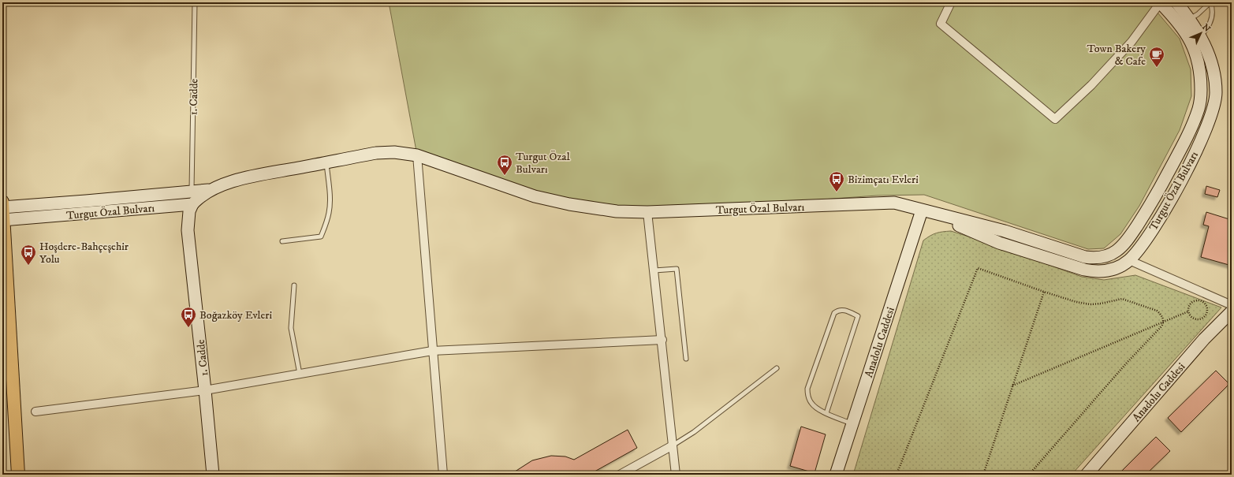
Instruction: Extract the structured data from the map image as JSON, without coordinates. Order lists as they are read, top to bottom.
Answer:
{
  "streets": {
    "street": ["1. Cadde", "Turgut Özal Bulvarı", "Anadolu Caddesi"]
  },
  "crossings": [
    ["1. Cadde", "Turgut Özal Bulvarı"],
    ["Turgut Özal Bulvarı", "Anadolu Caddesi"]
  ],
  "places": {
    "cafe": ["Town Bakery & Cafe"],
    "bus stop": [
      "Turgut Özal Bulvarı",
      "Bizimçatı Evleri",
      "Hoşdere-Bahçeşehir Yolu",
      "Boğazköy Evleri"
    ]
  },
  "north": "top right"
}
